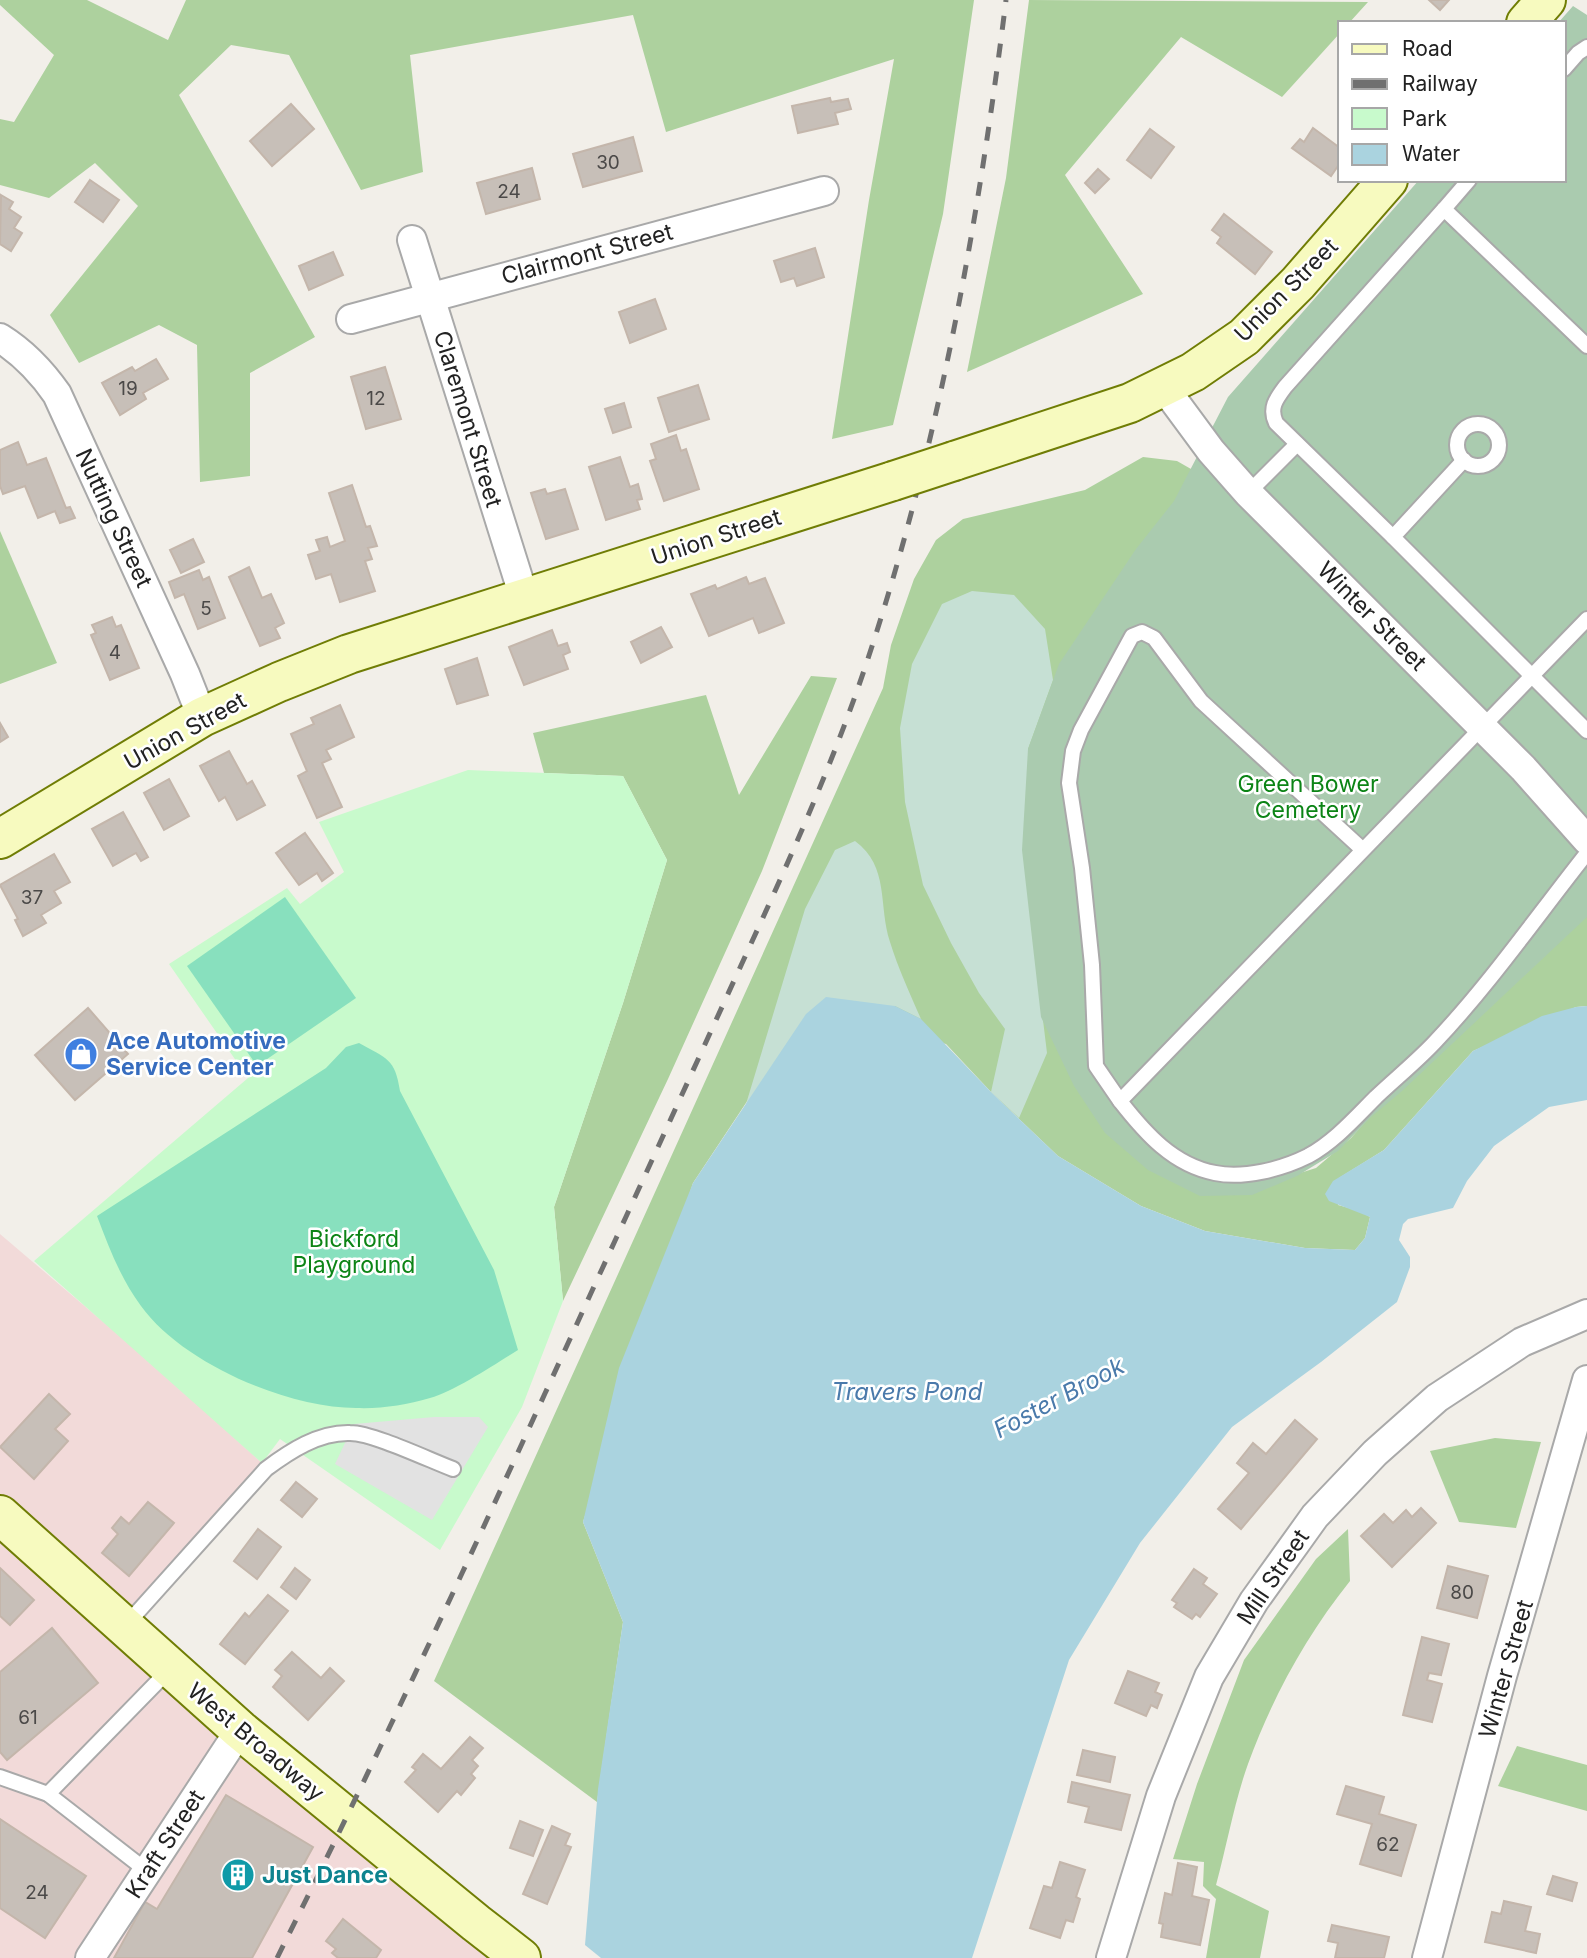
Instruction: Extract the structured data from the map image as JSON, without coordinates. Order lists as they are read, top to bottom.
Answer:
{
  "streets": {
    "street": [
      "Clairmont Street",
      "Union Street",
      "Claremont Street",
      "Nutting Street",
      "Winter Street",
      "Mill Street",
      "West Broadway",
      "Kraft Street"
    ]
  },
  "crossings": [
    ["Clairmont Street", "Claremont Street"],
    ["Union Street", "Claremont Street"],
    ["Union Street", "Nutting Street"],
    ["Union Street", "Winter Street"],
    ["West Broadway", "Kraft Street"]
  ],
  "water": ["Travers Pond", "Foster Brook"],
  "parks": ["Green Bower Cemetery", "Bickford Playground"],
  "places": {
    "shop": ["Ace Automotive Service Center"],
    "building": ["Just Dance"]
  },
  "house_numbers": [
    "30",
    "24",
    "19",
    "12",
    "5",
    "4",
    "37",
    "80",
    "61",
    "62",
    "24"
  ],
  "legend": [
    "Road",
    "Railway",
    "Park",
    "Water"
  ]
}
